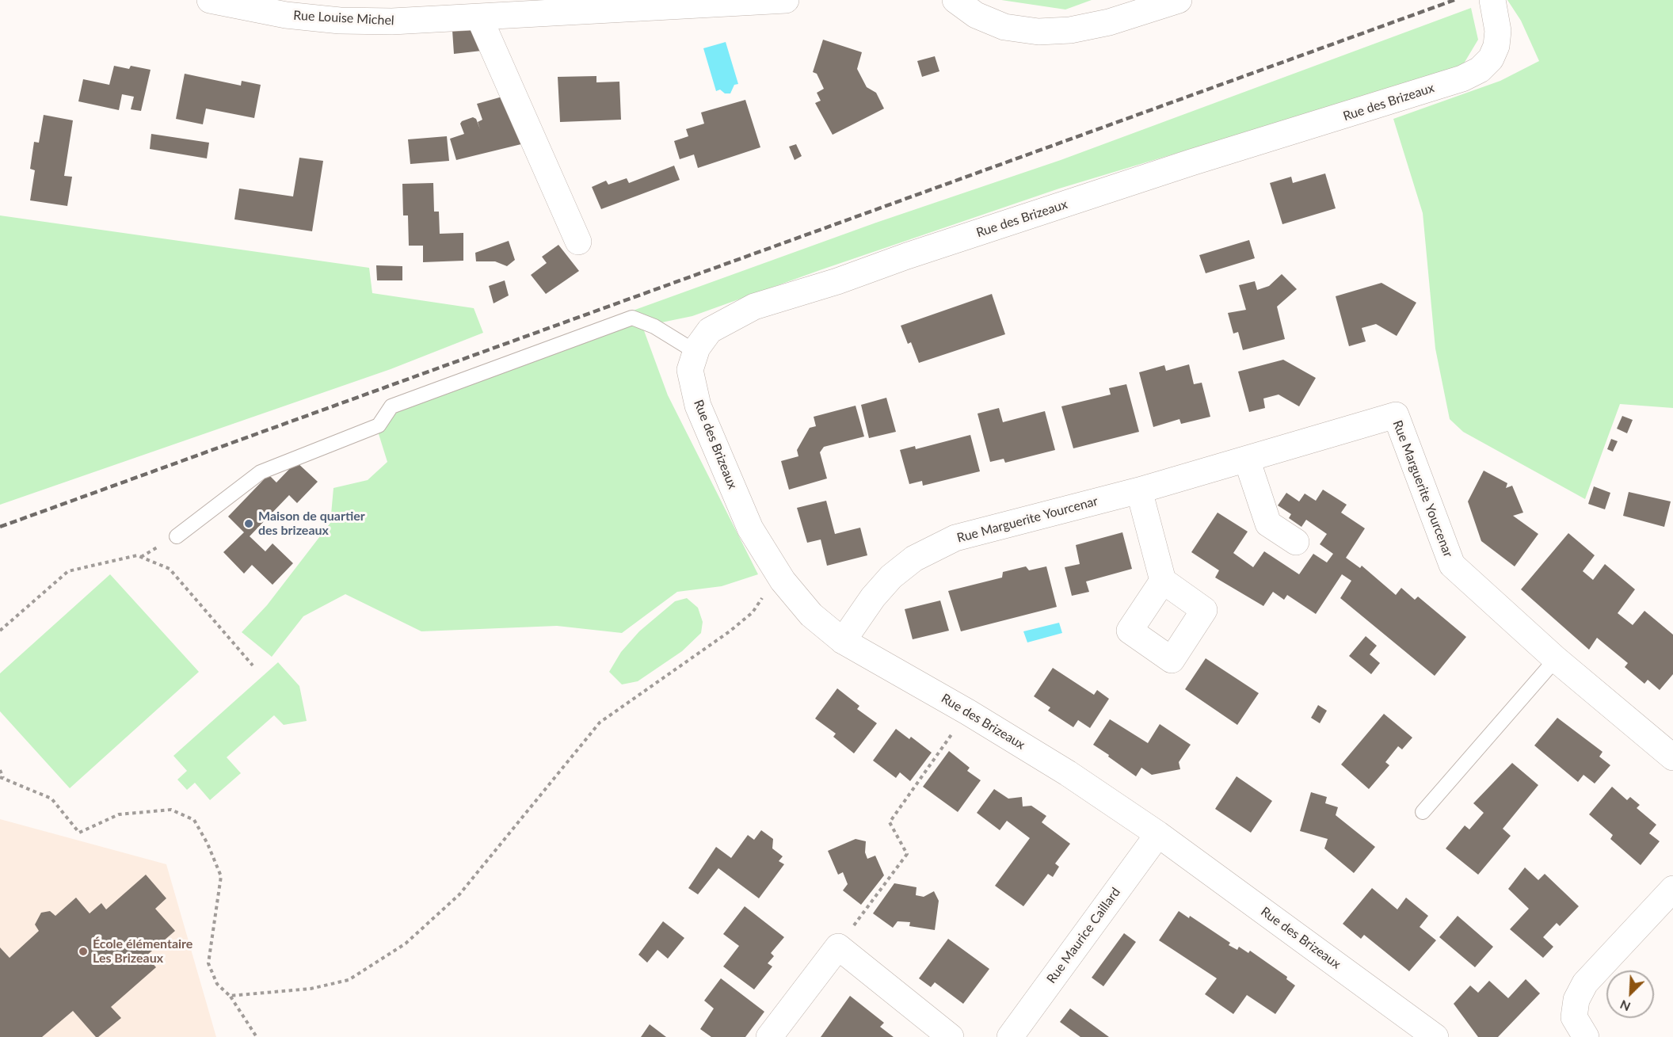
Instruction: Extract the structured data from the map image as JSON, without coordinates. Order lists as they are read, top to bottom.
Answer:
{
  "streets": {
    "street": [
      "Rue Louise Michel",
      "Rue des Brizeaux",
      "Rue Marguerite Yourcenar",
      "Rue Maurice Caillard"
    ]
  },
  "crossings": [
    ["Rue des Brizeaux", "Rue Marguerite Yourcenar"],
    ["Rue des Brizeaux", "Rue Maurice Caillard"]
  ],
  "places": ["Maison de quartier des brizeaux", "École élémentaire Les Brizeaux"],
  "north": "bottom left"
}
